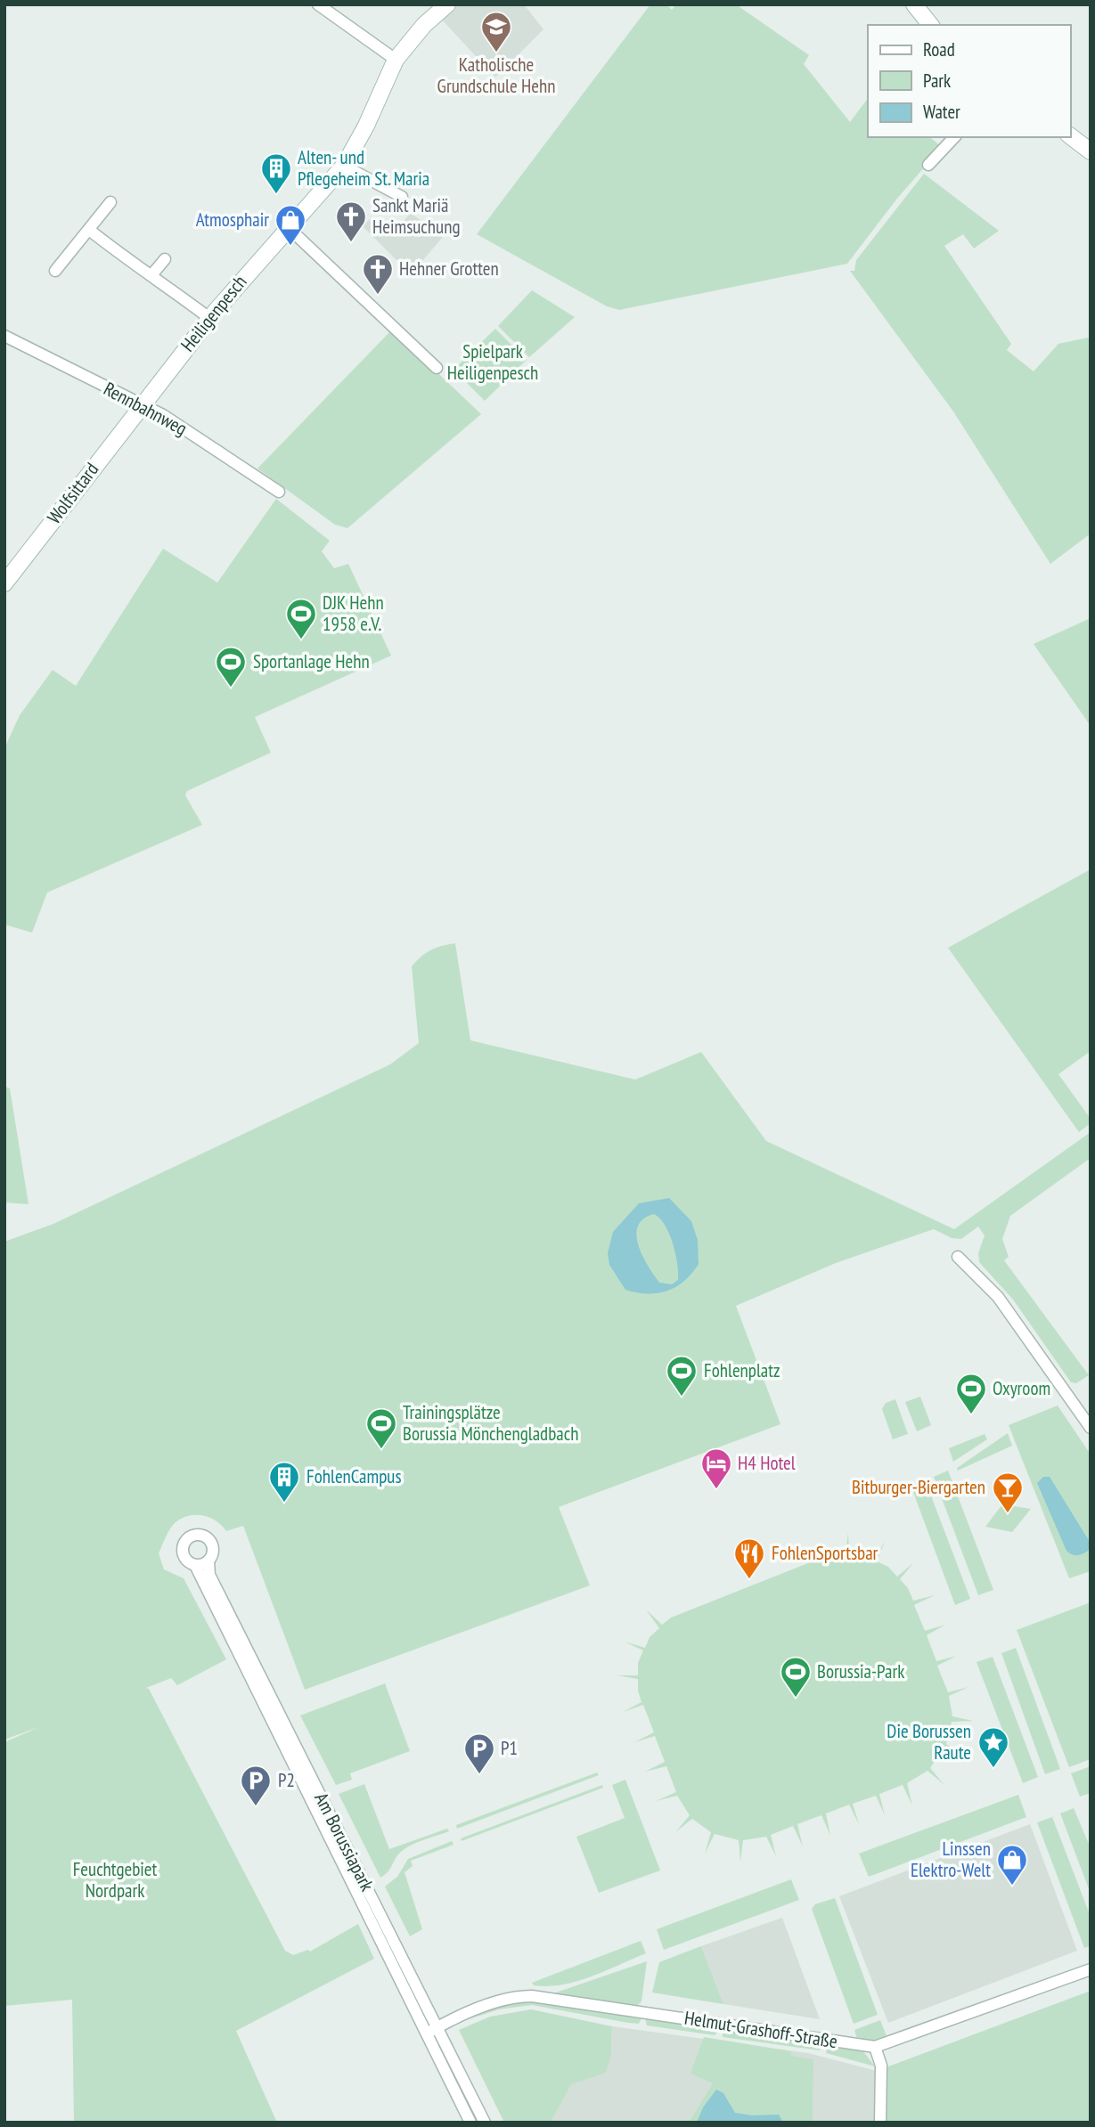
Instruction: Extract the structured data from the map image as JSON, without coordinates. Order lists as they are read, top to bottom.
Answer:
{
  "streets": {
    "street": [
      "Heiligenpesch",
      "Rennbahnweg",
      "Wolfsittard",
      "Am Borussiapark",
      "Helmut-Grashoff-Straße"
    ]
  },
  "crossings": [
    ["Heiligenpesch", "Rennbahnweg"],
    ["Heiligenpesch", "Wolfsittard"],
    ["Rennbahnweg", "Wolfsittard"],
    ["Am Borussiapark", "Helmut-Grashoff-Straße"]
  ],
  "parks": ["Spielpark Heiligenpesch", "Feuchtgebiet Nordpark"],
  "places": {
    "school or university": ["Katholische Grundschule Hehn"],
    "building": ["Alten- und Pflegeheim St. Maria", "FohlenCampus"],
    "church": ["Sankt Mariä Heimsuchung", "Hehner Grotten"],
    "shop": ["Atmosphair", "Linssen Elektro-Welt"],
    "sports": [
      "DJK Hehn 1958 e.V.",
      "Sportanlage Hehn",
      "Fohlenplatz",
      "Oxyroom",
      "Trainingsplätze Borussia Mönchengladbach",
      "Borussia-Park"
    ],
    "hotel": ["H4 Hotel"],
    "bar": ["Bitburger-Biergarten"],
    "restaurant": ["FohlenSportsbar"],
    "place": ["Die Borussen Raute"],
    "parking": ["P1", "P2"]
  },
  "legend": ["Road", "Park", "Water"]
}
